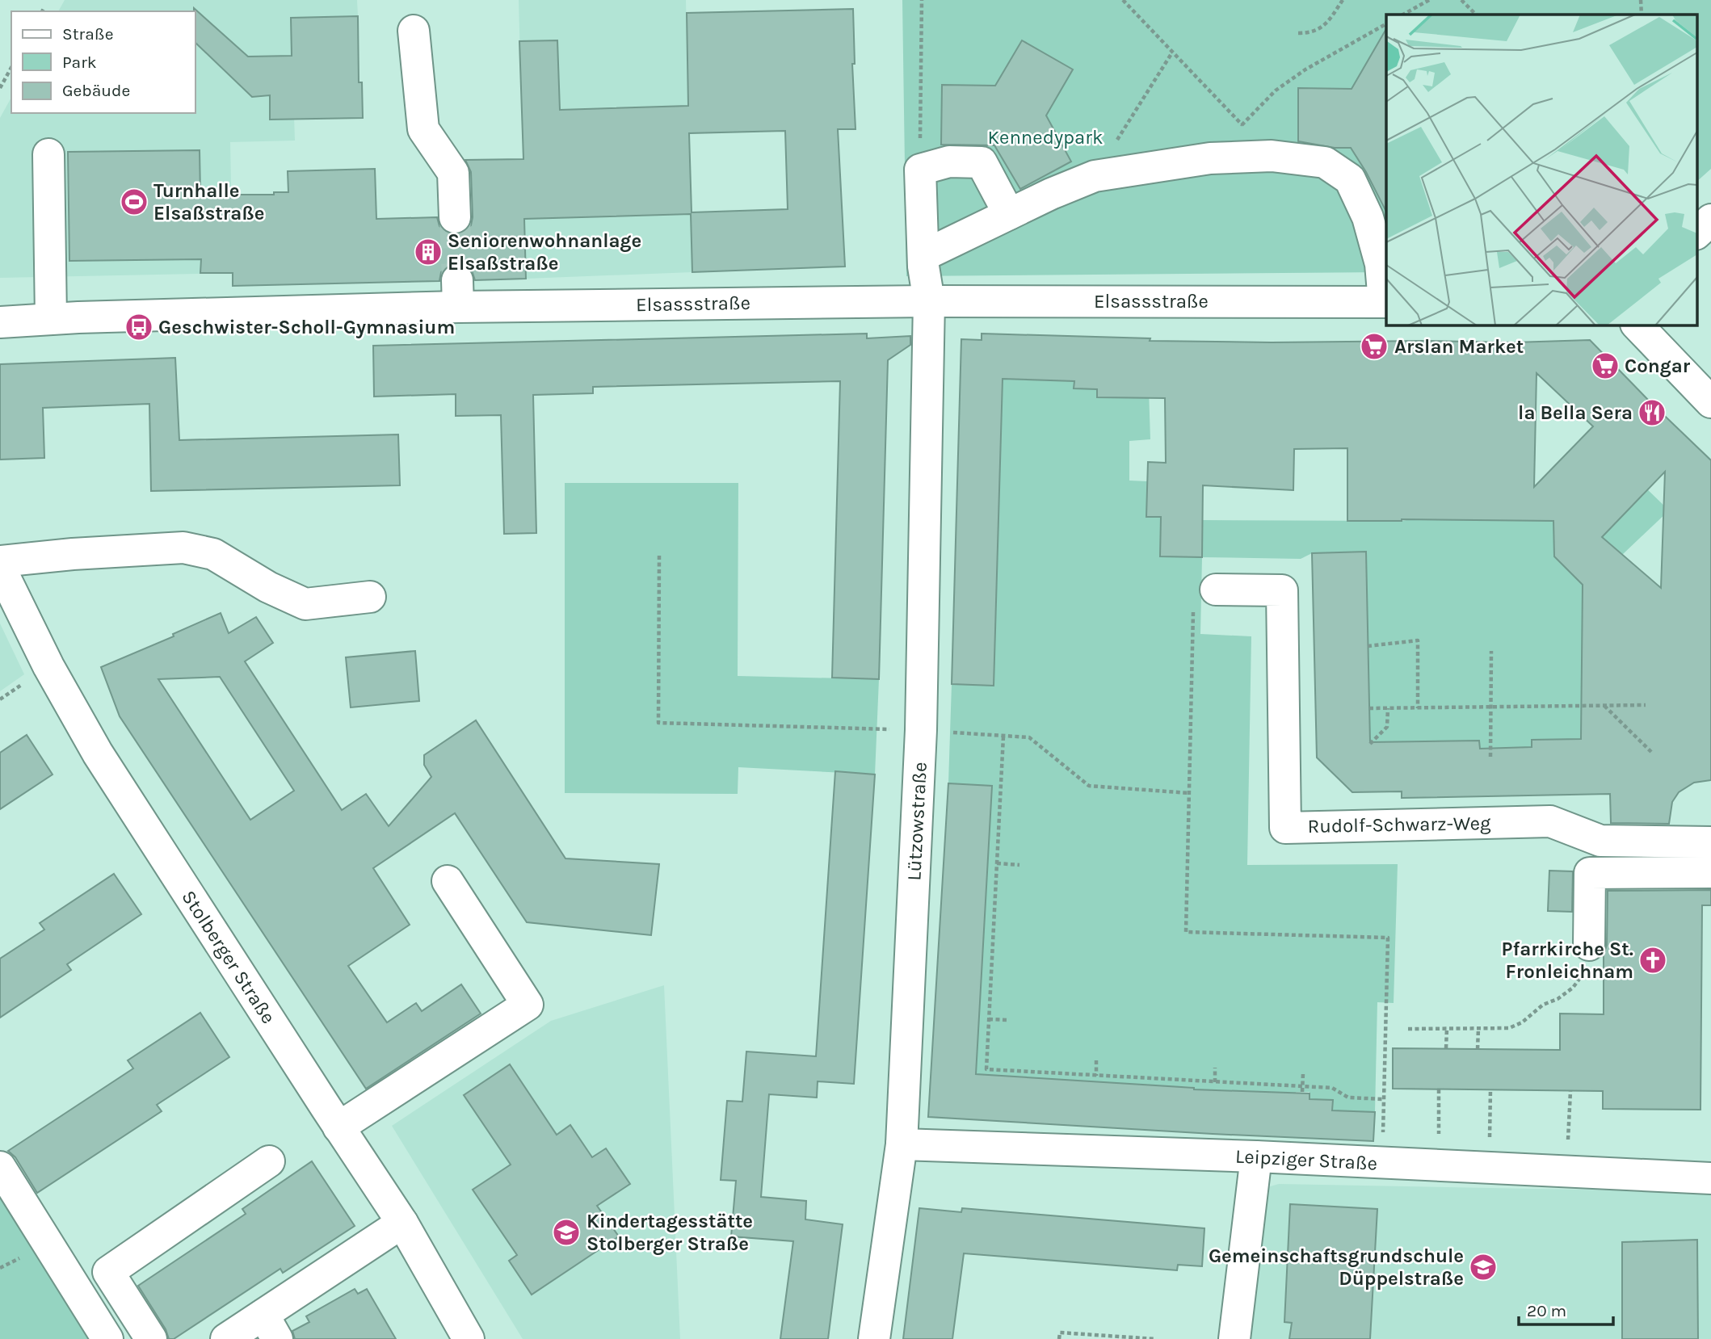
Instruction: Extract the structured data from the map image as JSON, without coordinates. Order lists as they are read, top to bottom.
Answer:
{
  "streets": {
    "street": [
      "Elsassstraße",
      "Lützowstraße",
      "Rudolf-Schwarz-Weg",
      "Stolberger Straße",
      "Leipziger Straße"
    ]
  },
  "crossings": [
    ["Elsassstraße", "Lützowstraße"],
    ["Lützowstraße", "Leipziger Straße"]
  ],
  "parks": ["Kennedypark"],
  "places": {
    "sports": ["Turnhalle Elsaßstraße"],
    "building": ["Seniorenwohnanlage Elsaßstraße"],
    "bus stop": ["Geschwister-Scholl-Gymnasium"],
    "supermarket": ["Arslan Market", "Congar"],
    "restaurant": ["la Bella Sera"],
    "church": ["Pfarrkirche St. Fronleichnam"],
    "school or university": ["Kindertagesstätte Stolberger Straße", "Gemeinschaftsgrundschule Düppelstraße"]
  },
  "legend": ["Straße", "Park", "Gebäude"],
  "scale_bar": "20 m"
}
